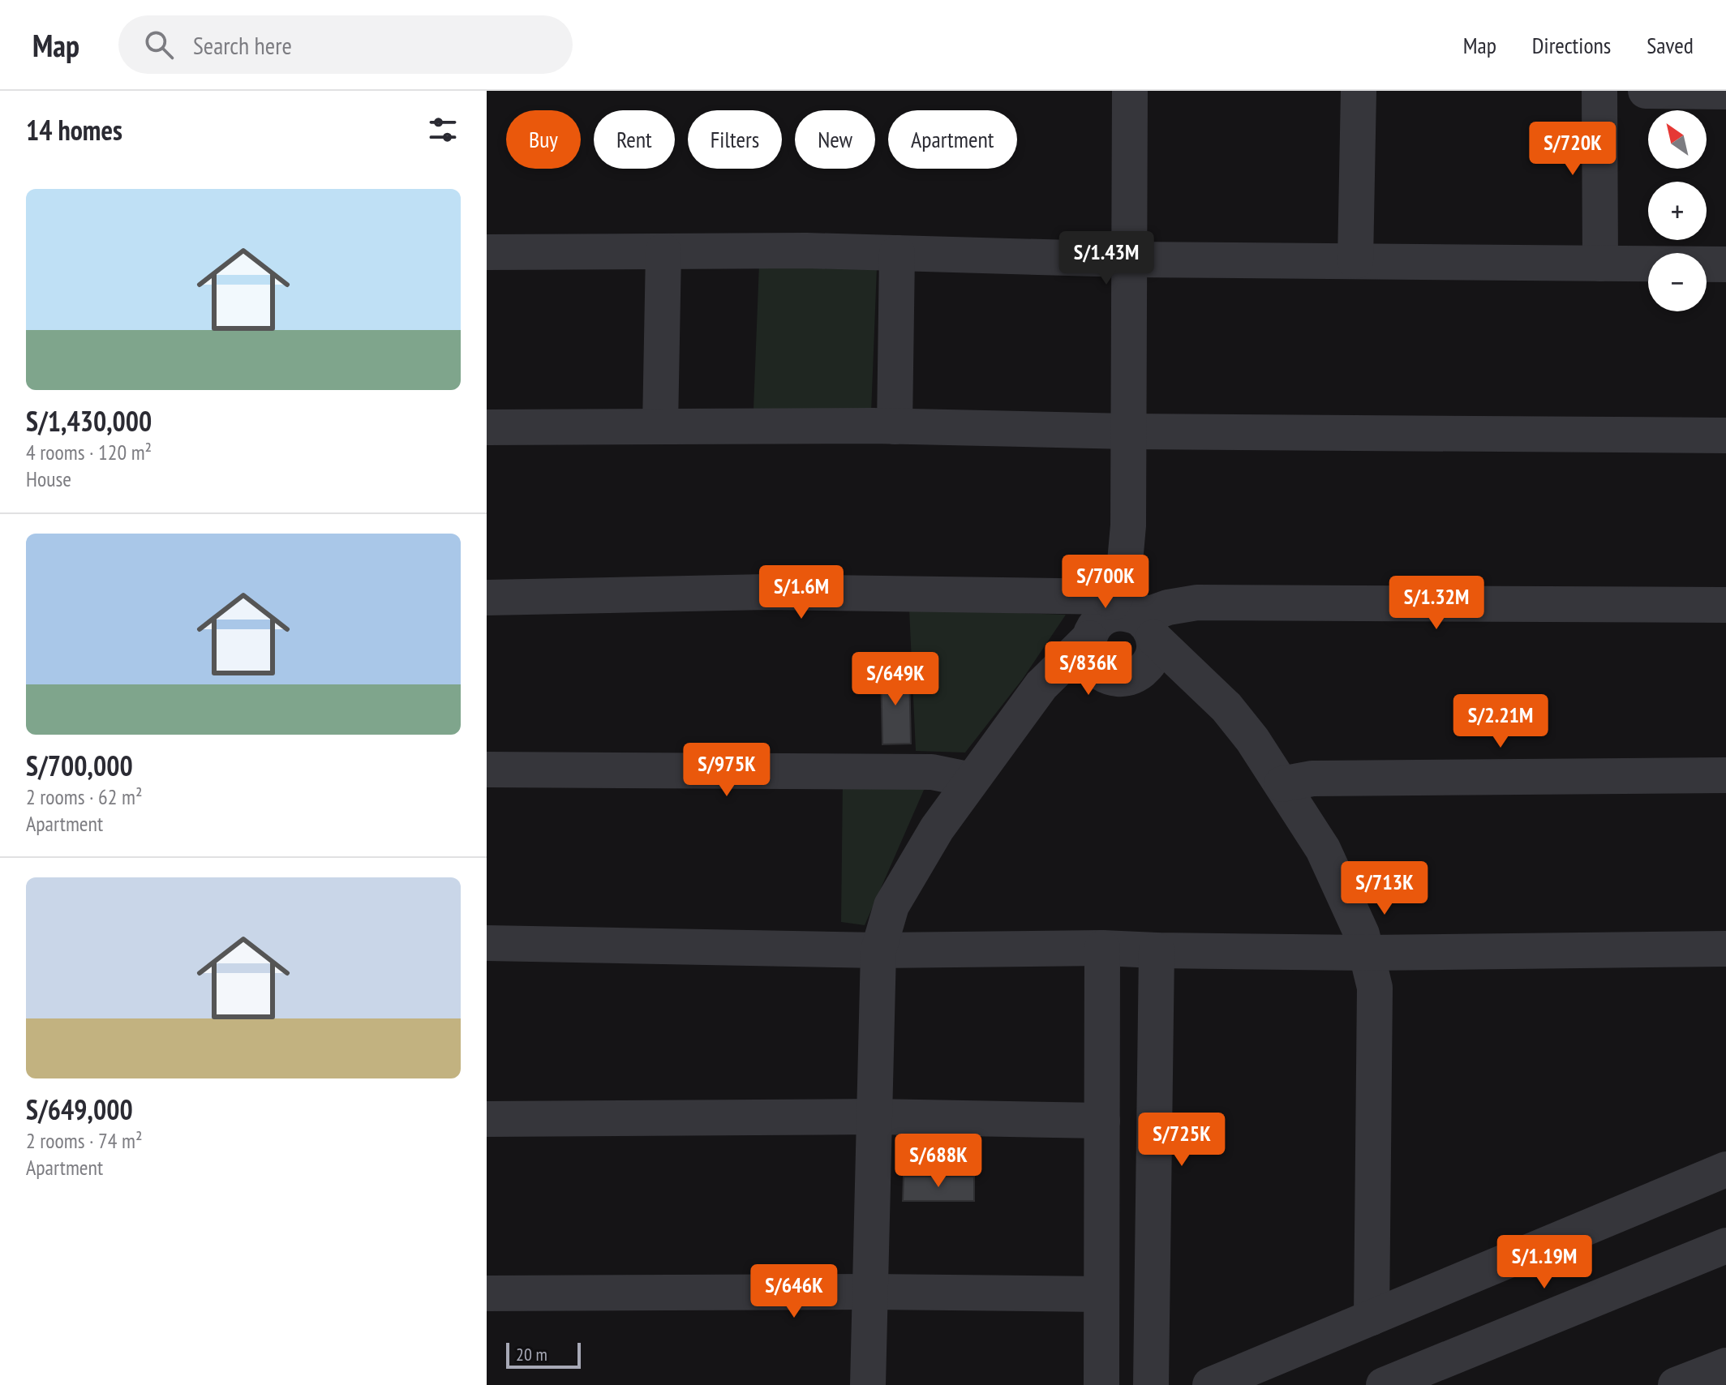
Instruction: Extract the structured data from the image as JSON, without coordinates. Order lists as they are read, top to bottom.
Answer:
{
  "scale_bar": "20 m",
  "north": "top left",
  "page": {
    "header": "Map",
    "search": "Search here",
    "nav": ["Map", "Directions", "Saved"],
    "heading": "14 homes",
    "map_buttons": ["+", "−"],
    "chip": [
      "Buy",
      "Rent",
      "Filters",
      "New",
      "Apartment"
    ],
    "price": [
      "S/720K",
      "S/1.43M",
      "S/700K",
      "S/1.6M",
      "S/1.32M",
      "S/836K",
      "S/649K",
      "S/2.21M",
      "S/975K",
      "S/713K",
      "S/725K",
      "S/688K",
      "S/1.19M",
      "S/646K"
    ],
    "list": [
      {
        "name": "S/1,430,000",
        "note": "4 rooms · 120 m² · House"
      },
      {
        "name": "S/700,000",
        "note": "2 rooms · 62 m² · Apartment"
      },
      {
        "name": "S/649,000",
        "note": "2 rooms · 74 m² · Apartment"
      }
    ],
    "scale": "20 m"
  }
}
